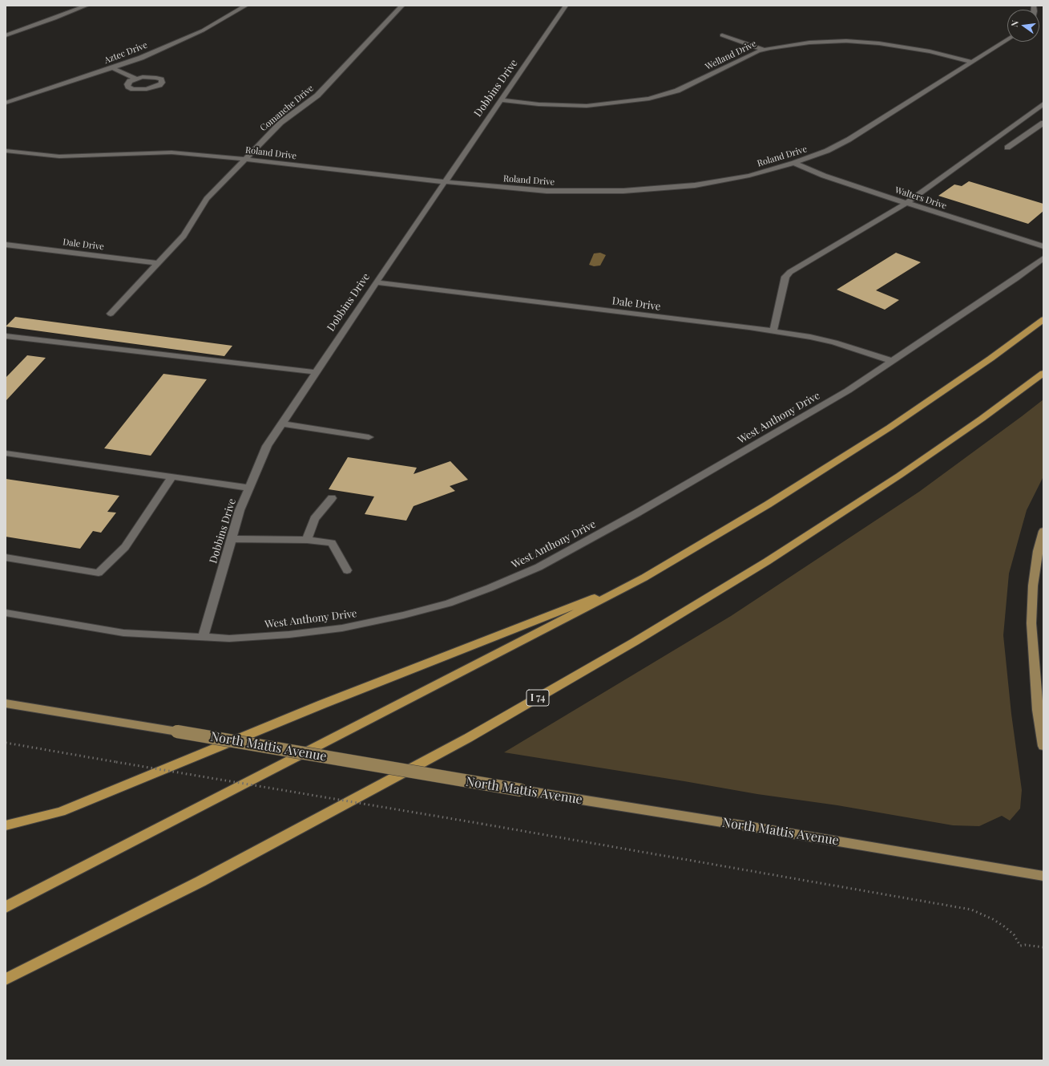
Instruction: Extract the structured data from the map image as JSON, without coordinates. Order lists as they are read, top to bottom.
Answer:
{
  "streets": {
    "highway": ["I 74"],
    "main road": ["North Mattis Avenue"],
    "street": [
      "Aztec Drive",
      "Welland Drive",
      "Dobbins Drive",
      "Comanche Drive",
      "Roland Drive",
      "Walters Drive",
      "Dale Drive",
      "West Anthony Drive"
    ]
  },
  "crossings": [
    ["Welland Drive", "Dobbins Drive"],
    ["Welland Drive", "Roland Drive"],
    ["Dobbins Drive", "Roland Drive"],
    ["Dobbins Drive", "Dale Drive"],
    ["Dobbins Drive", "West Anthony Drive"],
    ["Comanche Drive", "Roland Drive"],
    ["Comanche Drive", "Dale Drive"],
    ["Roland Drive", "Walters Drive"],
    ["Dale Drive", "West Anthony Drive"]
  ],
  "north": "left"
}
